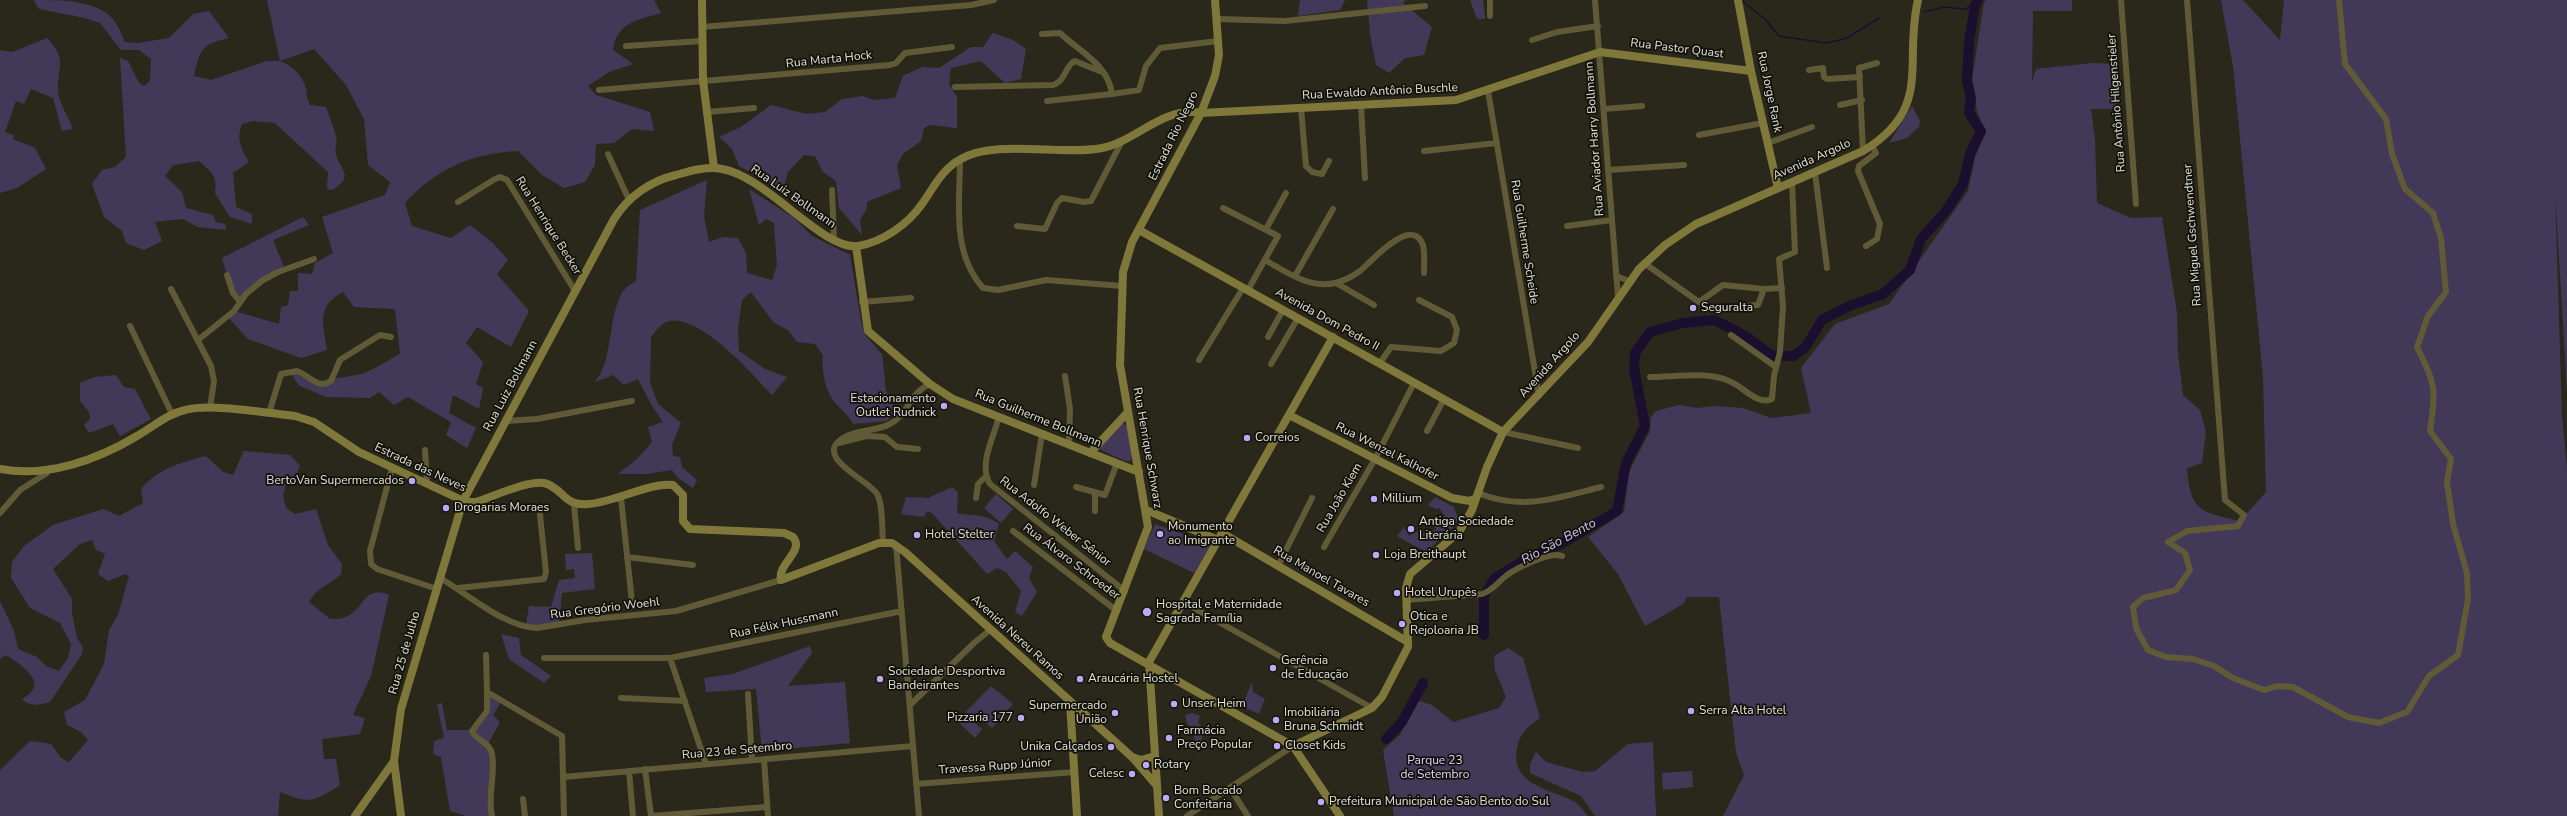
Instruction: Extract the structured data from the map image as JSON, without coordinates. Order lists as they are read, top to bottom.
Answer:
{
  "streets": {
    "main road": [
      "Rua Pastor Quast",
      "Rua Ewaldo Antônio Buschle",
      "Rua Jorge Rank",
      "Estrada Rio Negro",
      "Avenida Argolo",
      "Rua Luiz Bollmann",
      "Avenida Dom Pedro II",
      "Rua Guilherme Bollmann",
      "Rua Henrique Schwarz",
      "Rua Wenzel Kalhofer",
      "Estrada das Neves",
      "Rua Manoel Tavares",
      "Avenida Nereu Ramos",
      "Rua 25 de Julho"
    ],
    "street": [
      "Rua Marta Hock",
      "Rua Antônio Hilgenstieler",
      "Rua Aviador Harry Bollmann",
      "Rua Henrique Becker",
      "Rua Miguel Gschwendtner",
      "Rua Guilherme Scheide",
      "Rua João Kiem",
      "Rua Adolfo Weber Sênior",
      "Rua Álvaro Schroeder",
      "Rua Gregório Woehl",
      "Rua Félix Hussmann",
      "Rua 23 de Setembro",
      "Travessa Rupp Júnior"
    ]
  },
  "crossings": [
    ["Rua Pastor Quast", "Rua Ewaldo Antônio Buschle"],
    ["Rua Pastor Quast", "Rua Jorge Rank"],
    ["Rua Pastor Quast", "Rua Aviador Harry Bollmann"],
    ["Rua Ewaldo Antônio Buschle", "Estrada Rio Negro"],
    ["Rua Ewaldo Antônio Buschle", "Rua Aviador Harry Bollmann"],
    ["Rua Ewaldo Antônio Buschle", "Rua Guilherme Scheide"],
    ["Rua Jorge Rank", "Avenida Argolo"],
    ["Estrada Rio Negro", "Avenida Dom Pedro II"],
    ["Estrada Rio Negro", "Rua Henrique Schwarz"],
    ["Rua Aviador Harry Bollmann", "Avenida Argolo"],
    ["Avenida Argolo", "Rua Guilherme Scheide"],
    ["Avenida Argolo", "Avenida Dom Pedro II"],
    ["Avenida Argolo", "Rua Wenzel Kalhofer"],
    ["Avenida Argolo", "Rua Manoel Tavares"],
    ["Rua Luiz Bollmann", "Rua Henrique Becker"],
    ["Rua Luiz Bollmann", "Rua Guilherme Bollmann"],
    ["Rua Luiz Bollmann", "Estrada das Neves"],
    ["Rua Luiz Bollmann", "Rua 25 de Julho"],
    ["Avenida Dom Pedro II", "Rua Henrique Schwarz"],
    ["Avenida Dom Pedro II", "Rua João Kiem"],
    ["Rua Guilherme Bollmann", "Rua Henrique Schwarz"],
    ["Rua Guilherme Bollmann", "Rua Adolfo Weber Sênior"],
    ["Rua Henrique Schwarz", "Rua Adolfo Weber Sênior"],
    ["Rua Henrique Schwarz", "Rua Álvaro Schroeder"],
    ["Rua Henrique Schwarz", "Rua Manoel Tavares"],
    ["Rua Wenzel Kalhofer", "Rua João Kiem"],
    ["Estrada das Neves", "Rua 25 de Julho"],
    ["Rua Gregório Woehl", "Rua 25 de Julho"]
  ],
  "water": ["Rio São Bento"],
  "parks": ["Parque 23 de Setembro"],
  "places": [
    "Seguralta",
    "Estacionamento Outlet Rudnick",
    "Correios",
    "BertoVan Supermercados",
    "Millium",
    "Drogarias Moraes",
    "Antiga Sociedade Literária",
    "Monumento ao Imigrante",
    "Hotel Stelter",
    "Loja Breithaupt",
    "Hotel Urupês",
    "Hospital e Maternidade Sagrada Família",
    "Otica e Rejoloaria JB",
    "Gerência de Educação",
    "Sociedade Desportiva Bandeirantes",
    "Araucária Hostel",
    "Unser Heim",
    "Serra Alta Hotel",
    "Supermercado União",
    "Pizzaria 177",
    "Imobiliária Bruna Schmidt",
    "Farmácia Preço Popular",
    "Closet Kids",
    "Unika Calçados",
    "Rotary",
    "Celesc",
    "Bom Bocado Confeitaria",
    "Prefeitura Municipal de São Bento do Sul"
  ]
}
